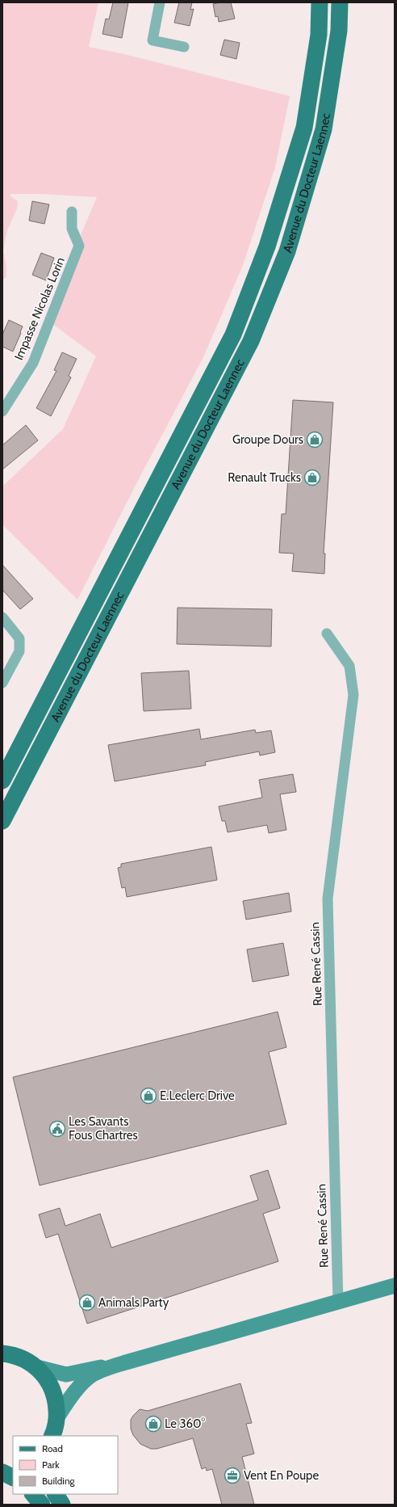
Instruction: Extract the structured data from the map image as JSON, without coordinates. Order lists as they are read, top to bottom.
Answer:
{
  "streets": {
    "main road": ["Avenue du Docteur Laennec"],
    "street": ["Impasse Nicolas Lorin", "Rue René Cassin"]
  },
  "places": {
    "shop": [
      "Groupe Dours",
      "Renault Trucks",
      "E.Leclerc Drive",
      "Animals Party",
      "Le 360°"
    ],
    "public building": ["Les Savants Fous Chartres"],
    "office": ["Vent En Poupe"]
  },
  "legend": ["Road", "Park", "Building"]
}
